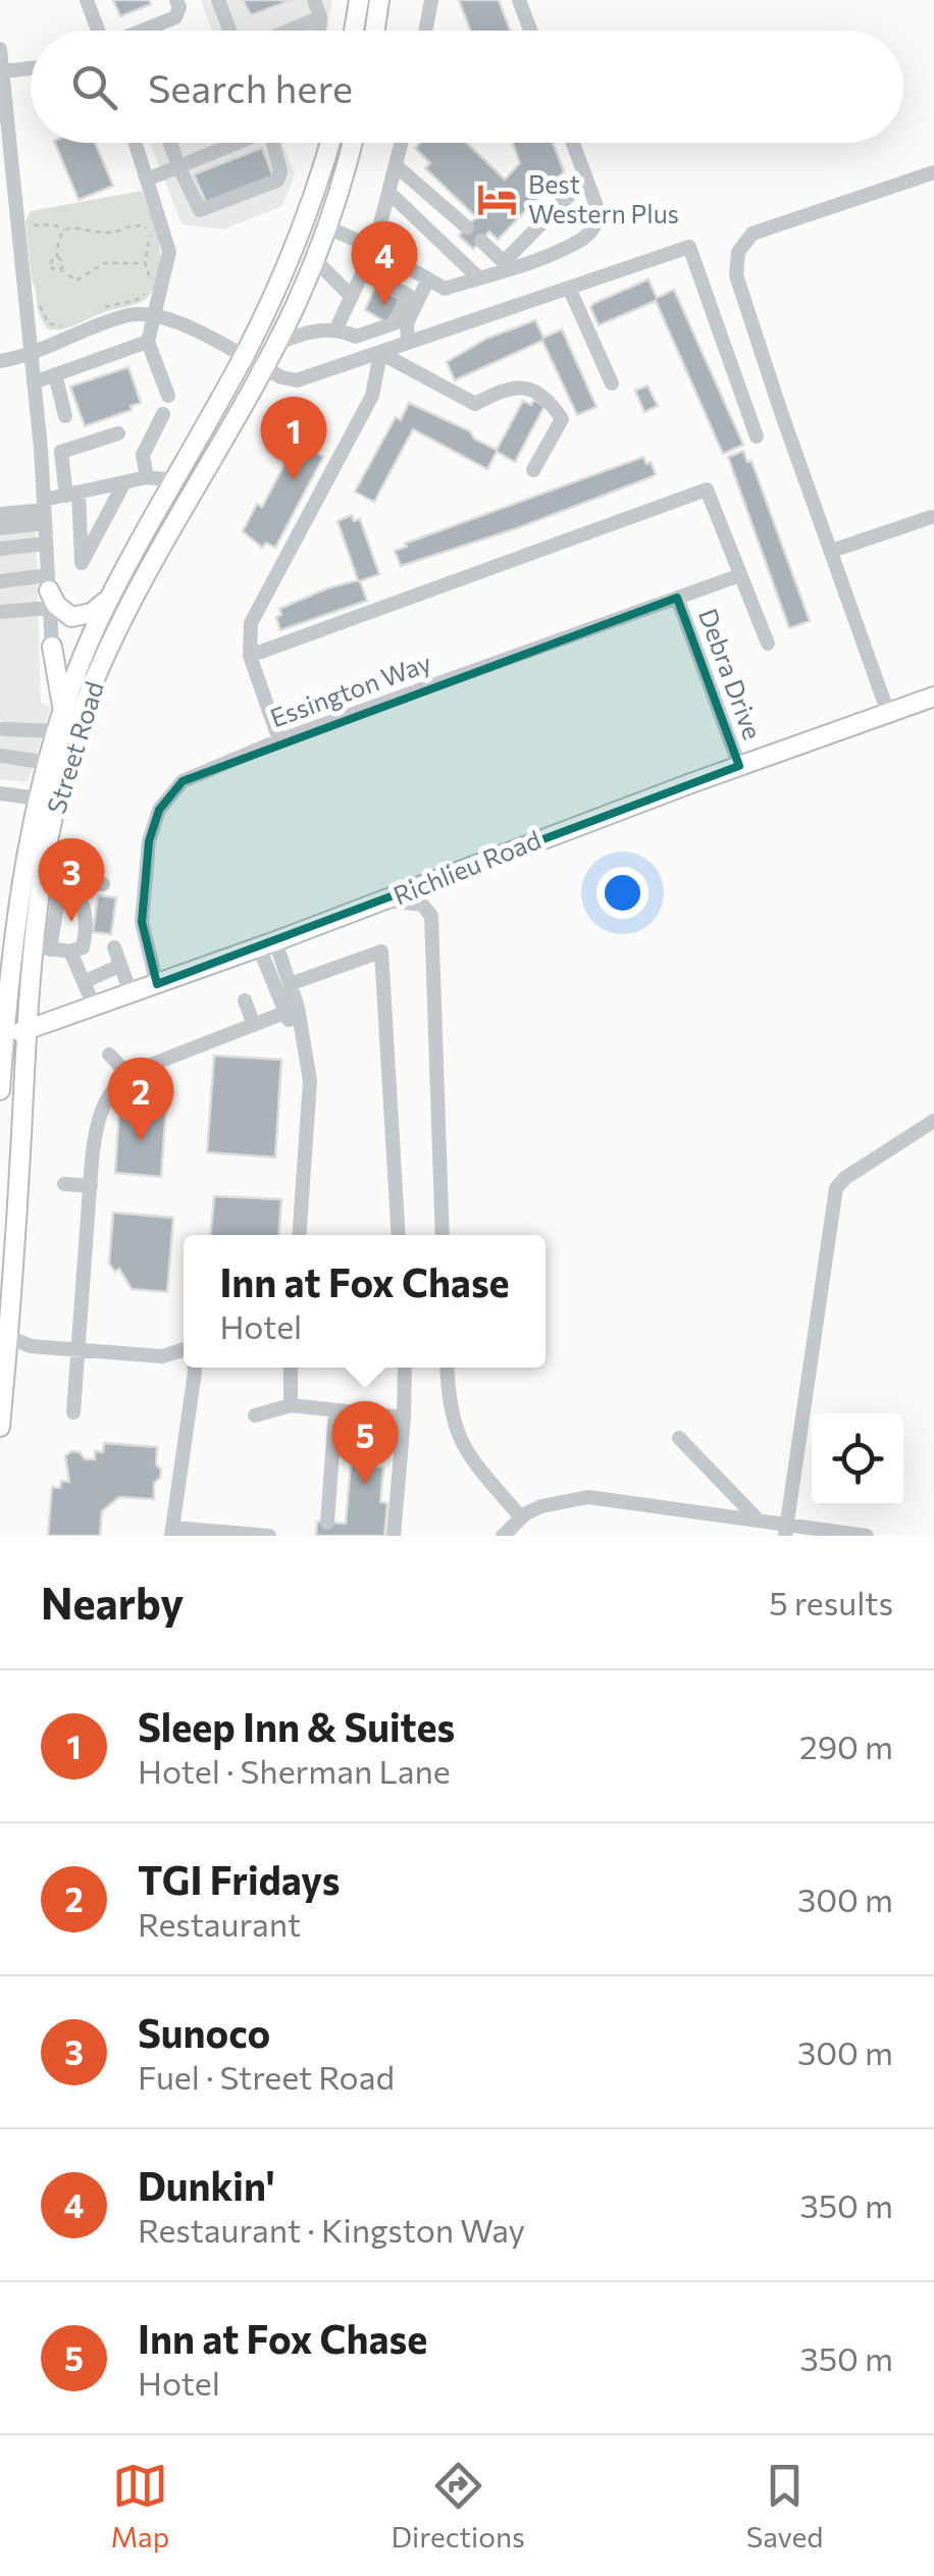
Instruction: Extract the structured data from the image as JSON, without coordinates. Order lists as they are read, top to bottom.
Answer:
{
  "streets": {
    "main road": ["Street Road", "Richlieu Road"],
    "street": ["Debra Drive", "Essington Way"]
  },
  "crossings": [
    ["Debra Drive", "Essington Way"],
    ["Debra Drive", "Richlieu Road"],
    ["Essington Way", "Richlieu Road"],
    ["Street Road", "Richlieu Road"]
  ],
  "places": {
    "hotel": ["Best Western Plus"]
  },
  "page": {
    "search": "Search here",
    "pins": [
      "4",
      "1",
      "3",
      "2",
      "5"
    ],
    "popup": ["Inn at Fox Chase", "Hotel"],
    "heading": ["Nearby", "5 results"],
    "list": [
      {
        "mark": "1",
        "name": "Sleep Inn & Suites",
        "note": "Hotel · Sherman Lane",
        "value": "290 m"
      },
      {
        "mark": "2",
        "name": "TGI Fridays",
        "note": "Restaurant",
        "value": "300 m"
      },
      {
        "mark": "3",
        "name": "Sunoco",
        "note": "Fuel · Street Road",
        "value": "300 m"
      },
      {
        "mark": "4",
        "name": "Dunkin'",
        "note": "Restaurant · Kingston Way",
        "value": "350 m"
      },
      {
        "mark": "5",
        "name": "Inn at Fox Chase",
        "note": "Hotel",
        "value": "350 m"
      }
    ],
    "nav": ["Map", "Directions", "Saved"]
  }
}
